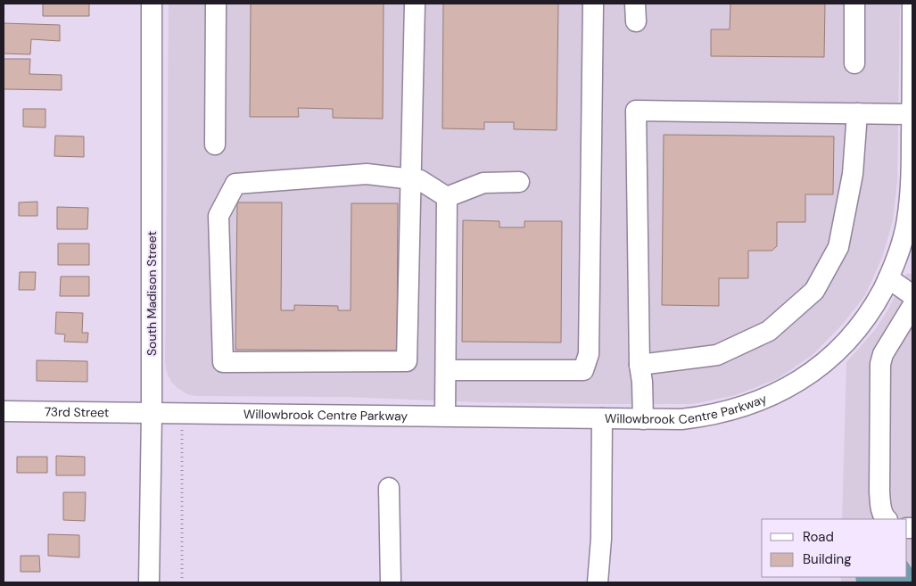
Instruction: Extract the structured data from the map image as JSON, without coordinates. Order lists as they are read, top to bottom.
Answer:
{
  "streets": {
    "street": ["South Madison Street", "Willowbrook Centre Parkway", "73rd Street"]
  },
  "crossings": [
    ["South Madison Street", "Willowbrook Centre Parkway"],
    ["South Madison Street", "73rd Street"],
    ["Willowbrook Centre Parkway", "73rd Street"]
  ],
  "legend": ["Road", "Building"]
}
